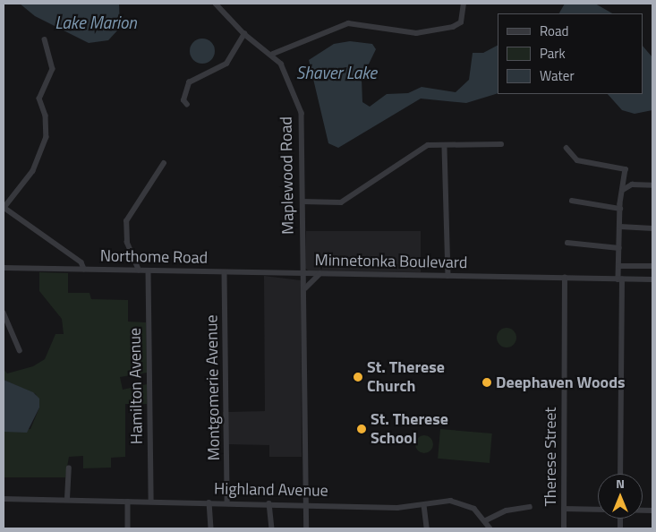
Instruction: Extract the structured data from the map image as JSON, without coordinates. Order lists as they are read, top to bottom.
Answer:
{
  "streets": {
    "street": [
      "Maplewood Road",
      "Northome Road",
      "Minnetonka Boulevard",
      "Hamilton Avenue",
      "Montgomerie Avenue",
      "Therese Street",
      "Highland Avenue"
    ]
  },
  "crossings": [
    ["Maplewood Road", "Northome Road"],
    ["Maplewood Road", "Minnetonka Boulevard"],
    ["Northome Road", "Minnetonka Boulevard"],
    ["Northome Road", "Hamilton Avenue"],
    ["Northome Road", "Montgomerie Avenue"],
    ["Minnetonka Boulevard", "Therese Street"],
    ["Minnetonka Boulevard", "Highland Avenue"],
    ["Hamilton Avenue", "Highland Avenue"],
    ["Montgomerie Avenue", "Highland Avenue"]
  ],
  "water": ["Lake Marion", "Shaver Lake"],
  "places": ["St. Therese Church", "Deephaven Woods", "St. Therese School"],
  "legend": ["Road", "Park", "Water"],
  "north": "top"
}
